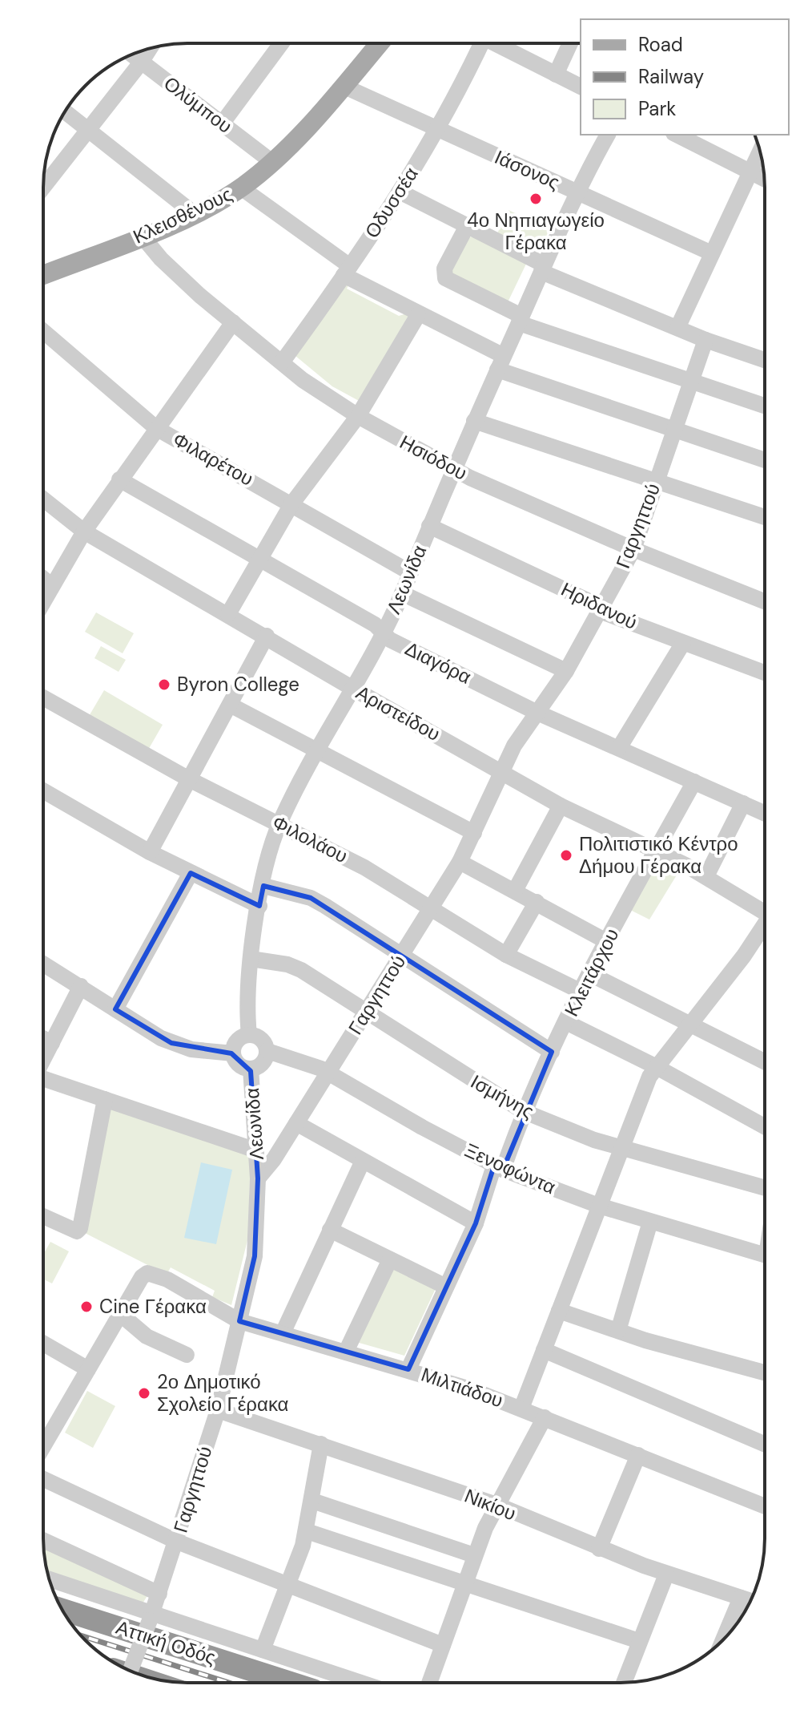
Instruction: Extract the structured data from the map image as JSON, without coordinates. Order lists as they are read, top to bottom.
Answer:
{
  "streets": {
    "highway": ["Αττική Οδός"],
    "main road": ["Κλεισθένους"],
    "street": [
      "Ολύμπου",
      "Ιάσονος",
      "Οδυσσέα",
      "Ησιόδου",
      "Φιλαρέτου",
      "Γαργηττού",
      "Λεωνίδα",
      "Ηριδανού",
      "Διαγόρα",
      "Αριστείδου",
      "Φιλολάου",
      "Κλειτάρχου",
      "Ισμήνης",
      "Ξενοφώντα",
      "Μιλτιάδου",
      "Νικίου"
    ]
  },
  "crossings": [
    ["Ολύμπου", "Κλεισθένους"],
    ["Ιάσονος", "Οδυσσέα"],
    ["Ιάσονος", "Κλεισθένους"],
    ["Ιάσονος", "Λεωνίδα"],
    ["Οδυσσέα", "Ησιόδου"],
    ["Κλεισθένους", "Ησιόδου"],
    ["Ησιόδου", "Γαργηττού"],
    ["Ησιόδου", "Λεωνίδα"],
    ["Φιλαρέτου", "Λεωνίδα"],
    ["Γαργηττού", "Λεωνίδα"],
    ["Γαργηττού", "Ηριδανού"],
    ["Γαργηττού", "Διαγόρα"],
    ["Γαργηττού", "Αριστείδου"],
    ["Γαργηττού", "Φιλολάου"],
    ["Γαργηττού", "Ισμήνης"],
    ["Γαργηττού", "Ξενοφώντα"],
    ["Γαργηττού", "Μιλτιάδου"],
    ["Γαργηττού", "Νικίου"],
    ["Λεωνίδα", "Ηριδανού"],
    ["Λεωνίδα", "Διαγόρα"],
    ["Λεωνίδα", "Αριστείδου"],
    ["Λεωνίδα", "Φιλολάου"],
    ["Λεωνίδα", "Ισμήνης"],
    ["Λεωνίδα", "Ξενοφώντα"],
    ["Διαγόρα", "Κλειτάρχου"],
    ["Αριστείδου", "Κλειτάρχου"],
    ["Φιλολάου", "Κλειτάρχου"],
    ["Κλειτάρχου", "Ισμήνης"],
    ["Κλειτάρχου", "Ξενοφώντα"],
    ["Κλειτάρχου", "Μιλτιάδου"]
  ],
  "places": [
    "4ο Νηπιαγωγείο Γέρακα",
    "Byron College",
    "Πολιτιστικό Κέντρο Δήμου Γέρακα",
    "Cine Γέρακα",
    "2ο Δημοτικό Σχολείο Γέρακα"
  ],
  "legend": ["Road", "Railway", "Park"]
}
